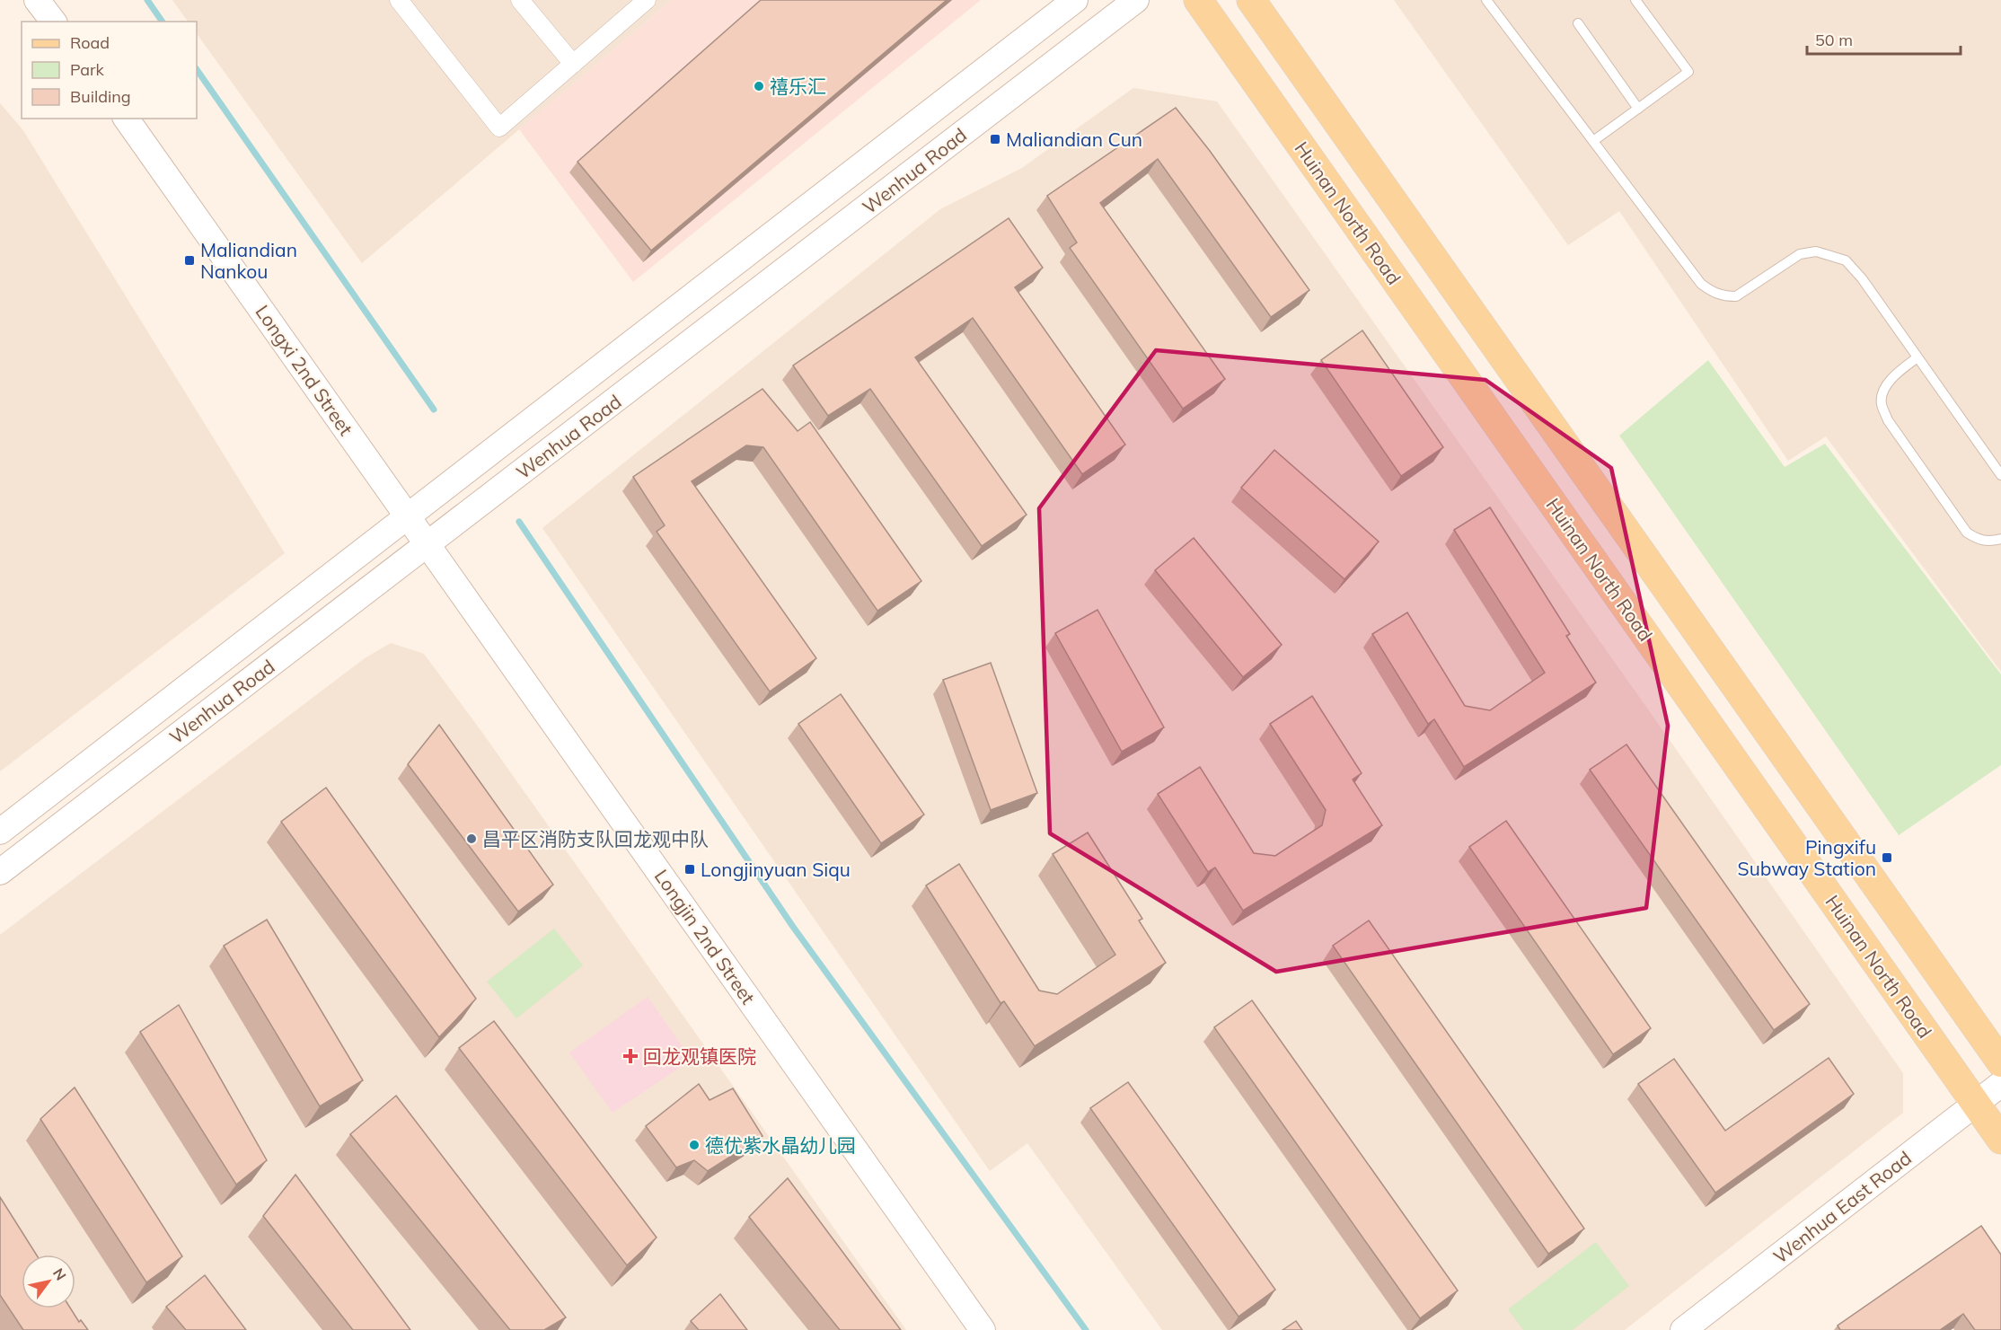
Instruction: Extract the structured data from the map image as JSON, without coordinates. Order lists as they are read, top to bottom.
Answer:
{
  "streets": {
    "main road": ["Huinan North Road"],
    "street": [
      "Wenhua Road",
      "Longxi 2nd Street",
      "Longjin 2nd Street",
      "Wenhua East Road"
    ]
  },
  "crossings": [
    ["Wenhua Road", "Longxi 2nd Street"],
    ["Wenhua Road", "Longjin 2nd Street"],
    ["Huinan North Road", "Wenhua East Road"],
    ["Longxi 2nd Street", "Longjin 2nd Street"]
  ],
  "places": {
    "other": ["禧乐汇", "昌平区消防支队回龙观中队", "德优紫水晶幼儿园"],
    "transit": [
      "Maliandian Cun",
      "Maliandian Nankou",
      "Pingxifu Subway Station",
      "Longjinyuan Siqu"
    ],
    "health": ["回龙观镇医院"]
  },
  "legend": ["Road", "Park", "Building"],
  "scale_bar": "50 m",
  "north": "top right"
}
